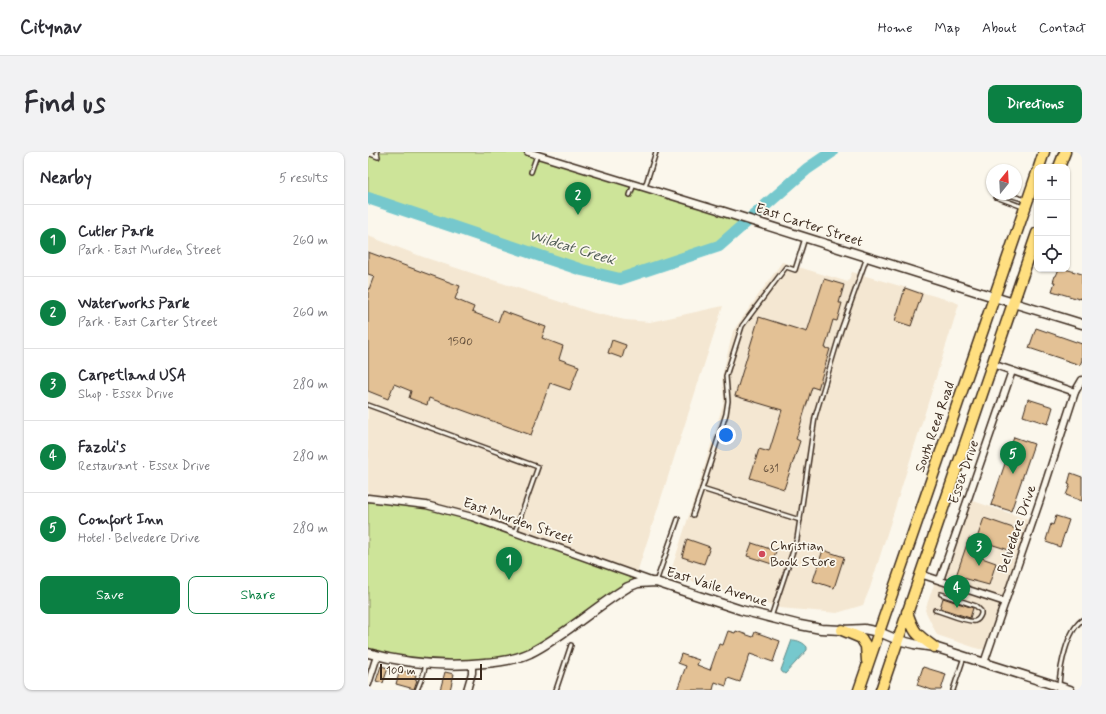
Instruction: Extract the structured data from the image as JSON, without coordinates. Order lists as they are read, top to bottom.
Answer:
{
  "streets": {
    "main road": ["South Reed Road"],
    "street": [
      "East Carter Street",
      "Essex Drive",
      "East Murden Street",
      "Belvedere Drive",
      "East Vaile Avenue"
    ]
  },
  "crossings": [
    ["East Carter Street", "South Reed Road"],
    ["South Reed Road", "East Vaile Avenue"],
    ["East Murden Street", "East Vaile Avenue"],
    ["Belvedere Drive", "East Vaile Avenue"]
  ],
  "water": ["Wildcat Creek"],
  "places": ["Christian Book Store"],
  "house_numbers": ["1500", "631"],
  "scale_bar": "100 m",
  "north": "top",
  "page": {
    "header": "Citynav",
    "nav": [
      "Home",
      "Map",
      "About",
      "Contact"
    ],
    "buttons": [
      "Directions",
      ["Save", "Share"]
    ],
    "title": "Find us",
    "heading": ["Nearby", "5 results"],
    "map_buttons": ["+", "−"],
    "pins": [
      "2",
      "5",
      "3",
      "1",
      "4"
    ],
    "list": [
      {
        "mark": "1",
        "name": "Cutler Park",
        "note": "Park · East Murden Street",
        "value": "260 m"
      },
      {
        "mark": "2",
        "name": "Waterworks Park",
        "note": "Park · East Carter Street",
        "value": "260 m"
      },
      {
        "mark": "3",
        "name": "Carpetland USA",
        "note": "Shop · Essex Drive",
        "value": "280 m"
      },
      {
        "mark": "4",
        "name": "Fazoli's",
        "note": "Restaurant · Essex Drive",
        "value": "280 m"
      },
      {
        "mark": "5",
        "name": "Comfort Inn",
        "note": "Hotel · Belvedere Drive",
        "value": "280 m"
      }
    ],
    "scale": "100 m"
  }
}
